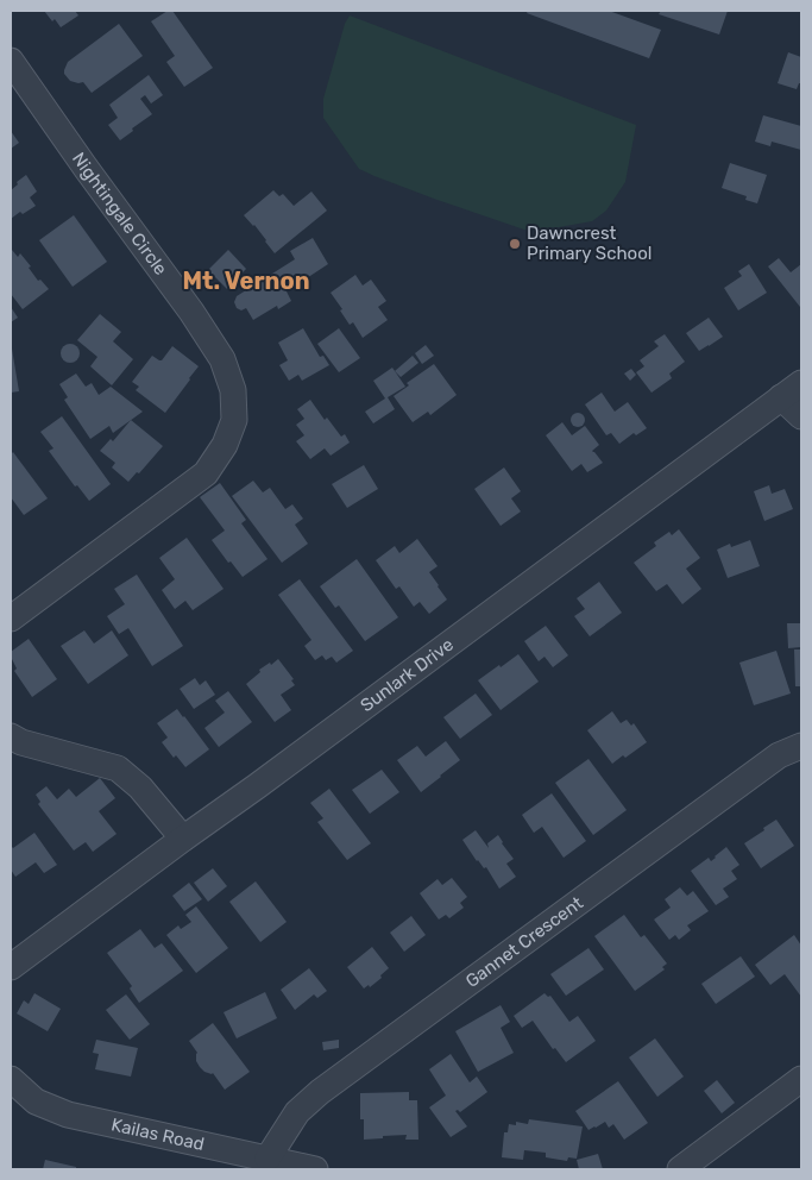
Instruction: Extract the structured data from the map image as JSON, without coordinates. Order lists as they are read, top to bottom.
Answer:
{
  "streets": {
    "street": [
      "Nightingale Circle",
      "Sunlark Drive",
      "Gannet Crescent",
      "Kailas Road"
    ]
  },
  "crossings": [
    ["Gannet Crescent", "Kailas Road"]
  ],
  "districts": ["Mt. Vernon"],
  "places": ["Dawncrest Primary School"]
}
